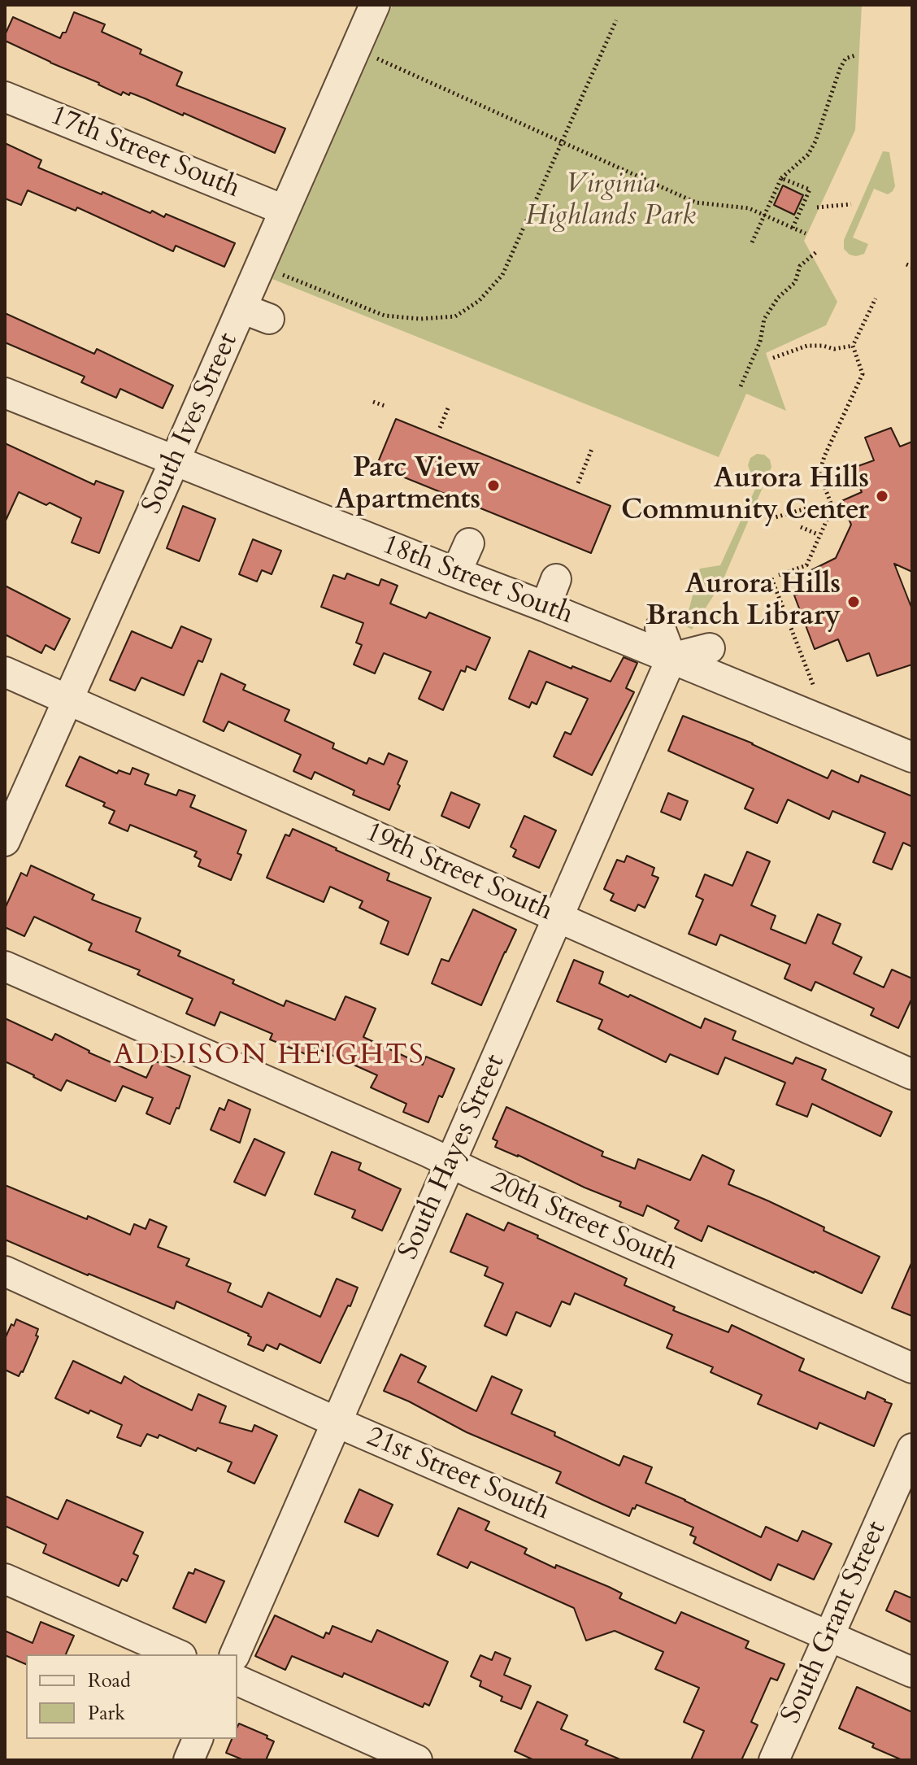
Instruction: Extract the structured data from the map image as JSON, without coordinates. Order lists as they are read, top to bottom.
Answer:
{
  "streets": {
    "street": [
      "17th Street South",
      "South Ives Street",
      "18th Street South",
      "19th Street South",
      "South Hayes Street",
      "20th Street South",
      "21st Street South",
      "South Grant Street"
    ]
  },
  "crossings": [
    ["17th Street South", "South Ives Street"],
    ["South Ives Street", "18th Street South"],
    ["South Ives Street", "19th Street South"],
    ["18th Street South", "South Hayes Street"],
    ["19th Street South", "South Hayes Street"],
    ["South Hayes Street", "20th Street South"],
    ["South Hayes Street", "21st Street South"],
    ["21st Street South", "South Grant Street"]
  ],
  "districts": ["ADDISON HEIGHTS"],
  "parks": ["Virginia Highlands Park"],
  "places": ["Parc View Apartments", "Aurora Hills Community Center", "Aurora Hills Branch Library"],
  "legend": ["Road", "Park"]
}
